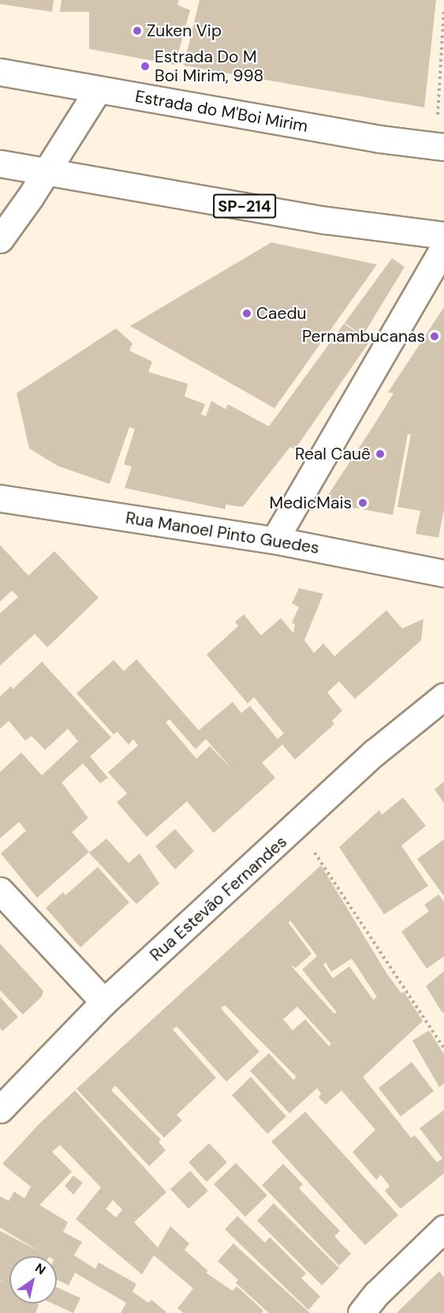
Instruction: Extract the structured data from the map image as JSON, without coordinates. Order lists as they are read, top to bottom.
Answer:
{
  "streets": {
    "street": [
      "Estrada do M'Boi Mirim",
      "SP-214",
      "Rua Manoel Pinto Guedes",
      "Rua Estevão Fernandes"
    ]
  },
  "places": [
    "Zuken Vip",
    "Estrada Do M Boi Mirim, 998",
    "Caedu",
    "Pernambucanas",
    "Real Cauê",
    "MedicMais"
  ],
  "north": "top right"
}
